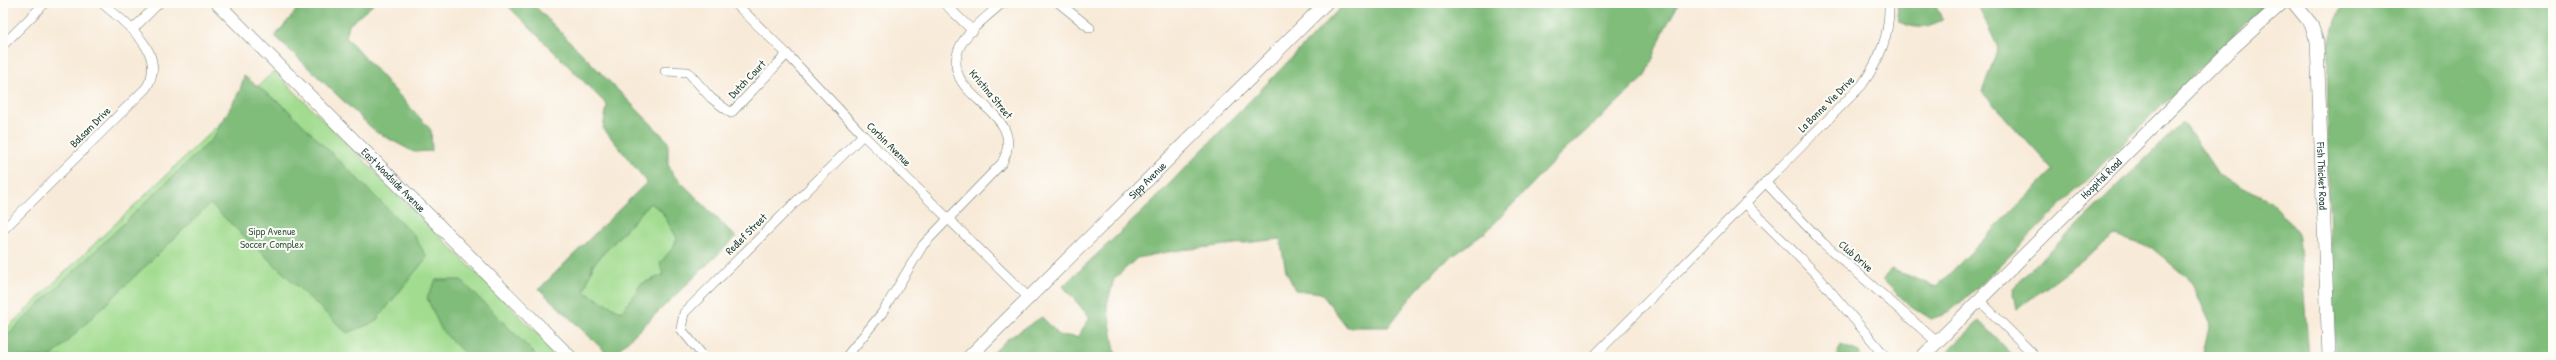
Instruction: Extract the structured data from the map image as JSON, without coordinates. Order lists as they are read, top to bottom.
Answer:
{
  "streets": {
    "street": [
      "Dutch Court",
      "Kristina Street",
      "La Bonne Vie Drive",
      "Balsam Drive",
      "Corbin Avenue",
      "Fish Thicket Road",
      "Hospital Road",
      "East Woodside Avenue",
      "Sipp Avenue",
      "Redlef Street",
      "Club Drive"
    ]
  },
  "crossings": [
    ["Dutch Court", "Corbin Avenue"],
    ["Kristina Street", "Corbin Avenue"],
    ["La Bonne Vie Drive", "Club Drive"],
    ["Corbin Avenue", "Sipp Avenue"],
    ["Corbin Avenue", "Redlef Street"],
    ["Hospital Road", "Club Drive"]
  ],
  "parks": ["Sipp Avenue Soccer Complex"]
}
